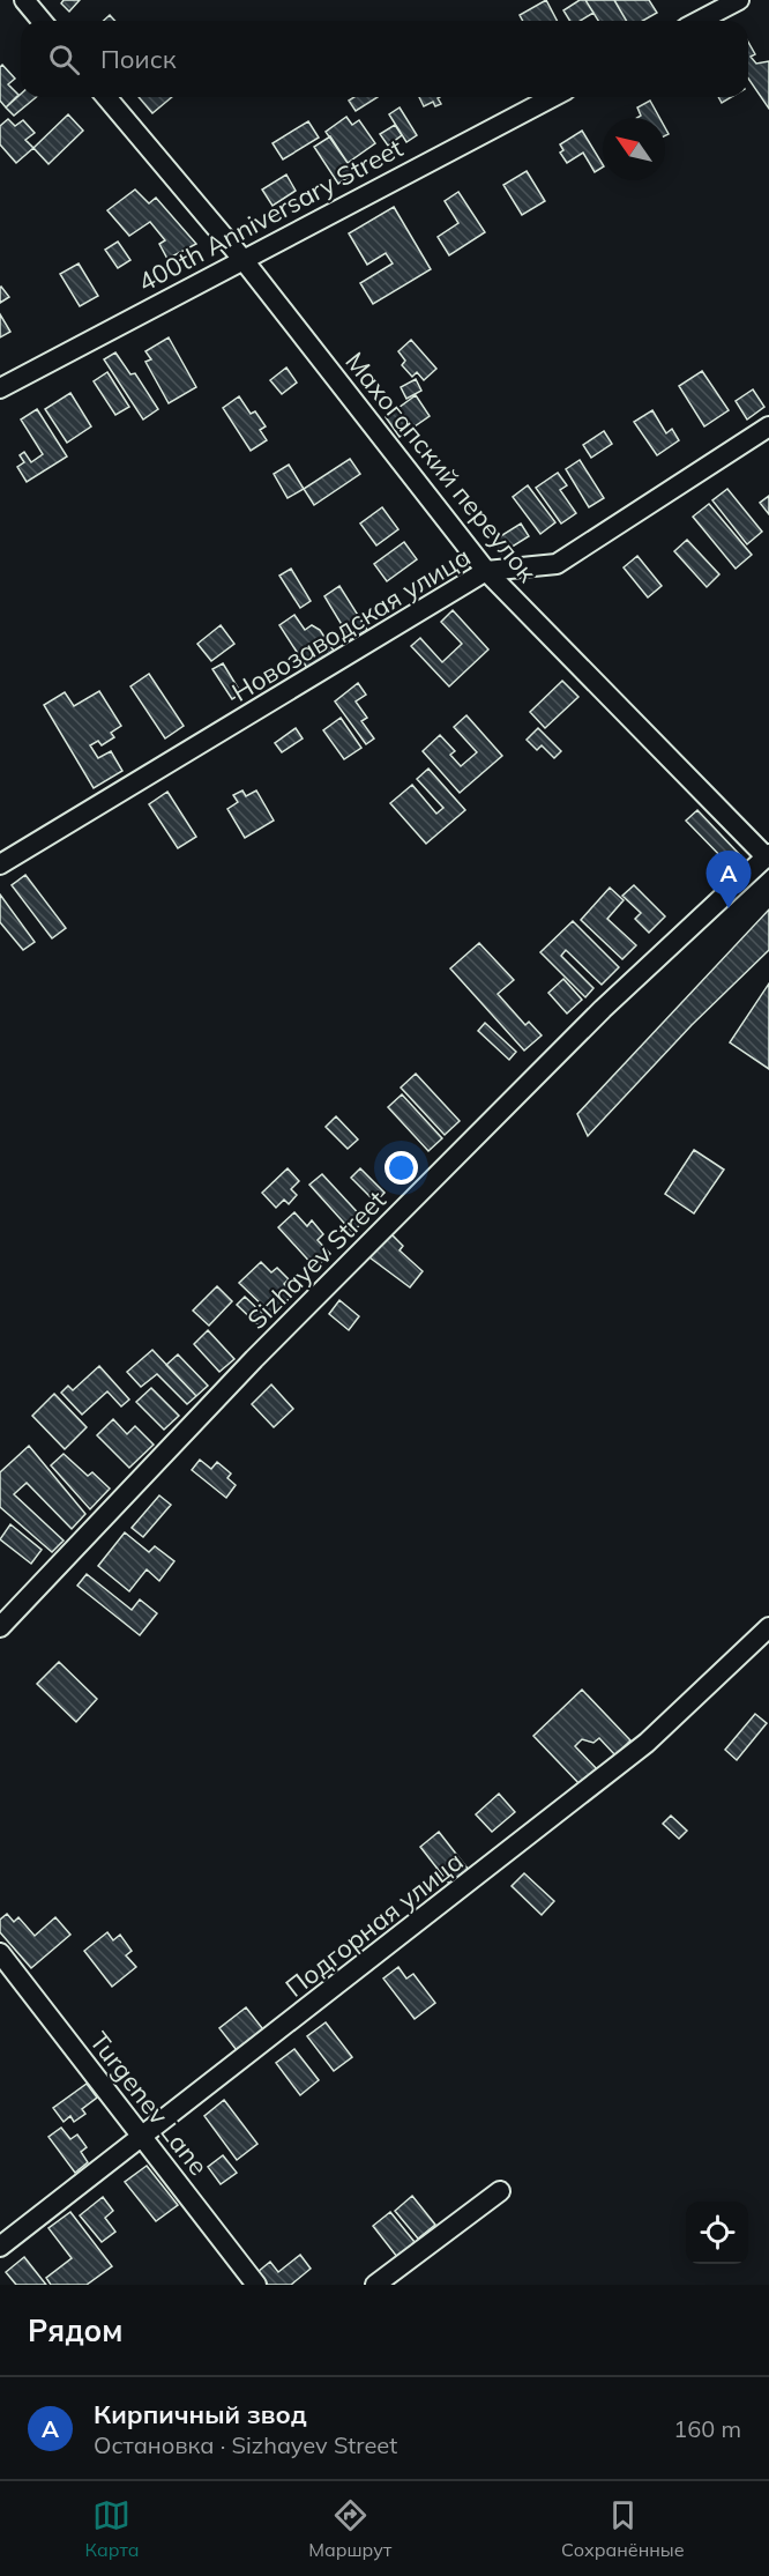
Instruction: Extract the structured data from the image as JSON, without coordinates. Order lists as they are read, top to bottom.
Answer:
{
  "streets": {
    "street": [
      "400th Anniversary Street",
      "Махогапский переулок",
      "Новозаводская улица",
      "Sizhayev Street",
      "Подгорная улица",
      "Turgenev Lane"
    ]
  },
  "crossings": [
    ["400th Anniversary Street", "Махогапский переулок"],
    ["Махогапский переулок", "Новозаводская улица"],
    ["Махогапский переулок", "Sizhayev Street"],
    ["Подгорная улица", "Turgenev Lane"]
  ],
  "north": "top left",
  "page": {
    "search": "Поиск",
    "pins": "A",
    "heading": "Рядом",
    "list": [
      {
        "mark": "A",
        "name": "Кирпичный звод",
        "note": "Остановка · Sizhayev Street",
        "value": "160 m"
      }
    ],
    "nav": ["Карта", "Маршрут", "Сохранённые"]
  }
}
